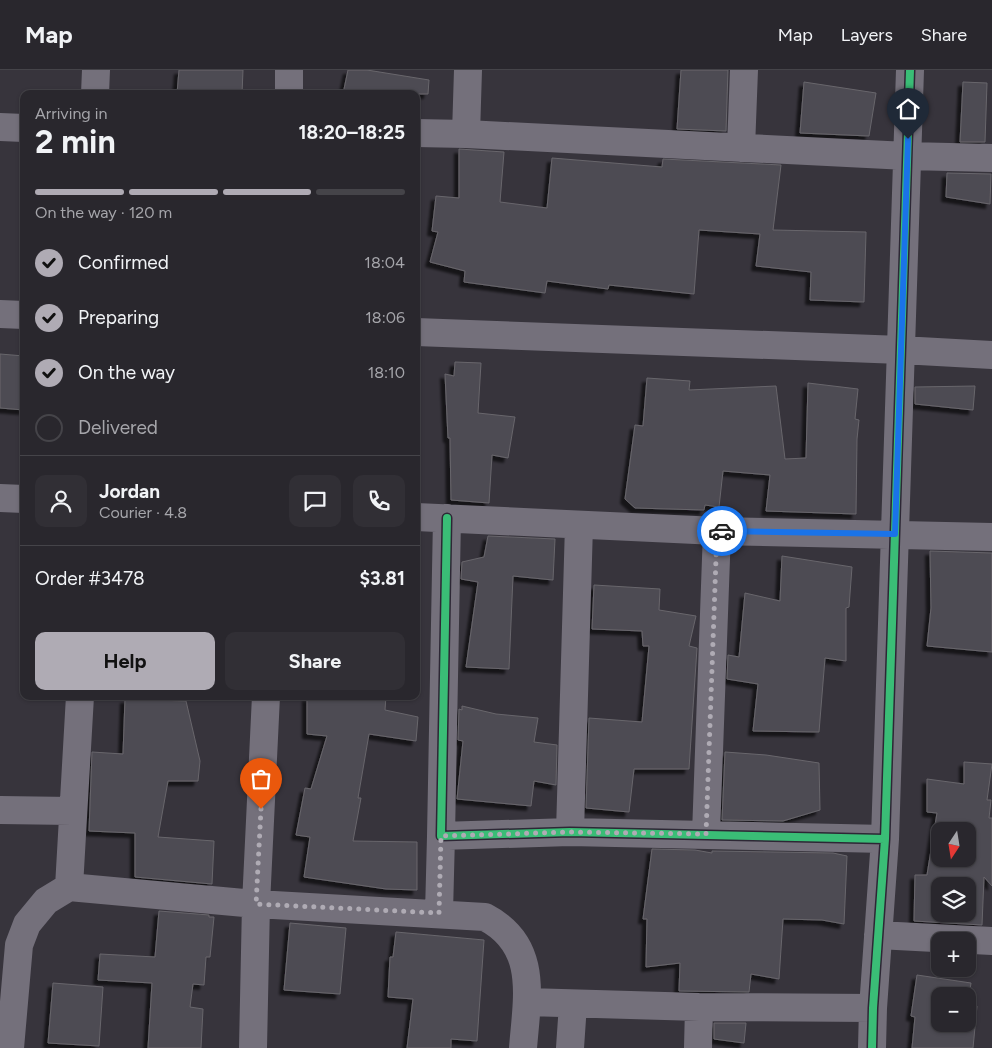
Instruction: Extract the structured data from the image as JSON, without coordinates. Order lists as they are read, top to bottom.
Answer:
{
  "north": "bottom",
  "page": {
    "header": "Map",
    "nav": ["Map", "Layers", "Share"],
    "heading": ["2 min", "Arriving in", "18:20–18:25"],
    "panel": [
      "Jordan",
      "Courier · 4.8",
      "Order #3478",
      "$3.81"
    ],
    "bar": "On the way · 120 m",
    "list": [
      ["Confirmed", "18:04"],
      ["Preparing", "18:06"],
      ["On the way", "18:10"],
      "Delivered"
    ],
    "buttons": ["Help", "Share"],
    "map_buttons": ["+", "−"]
  }
}
